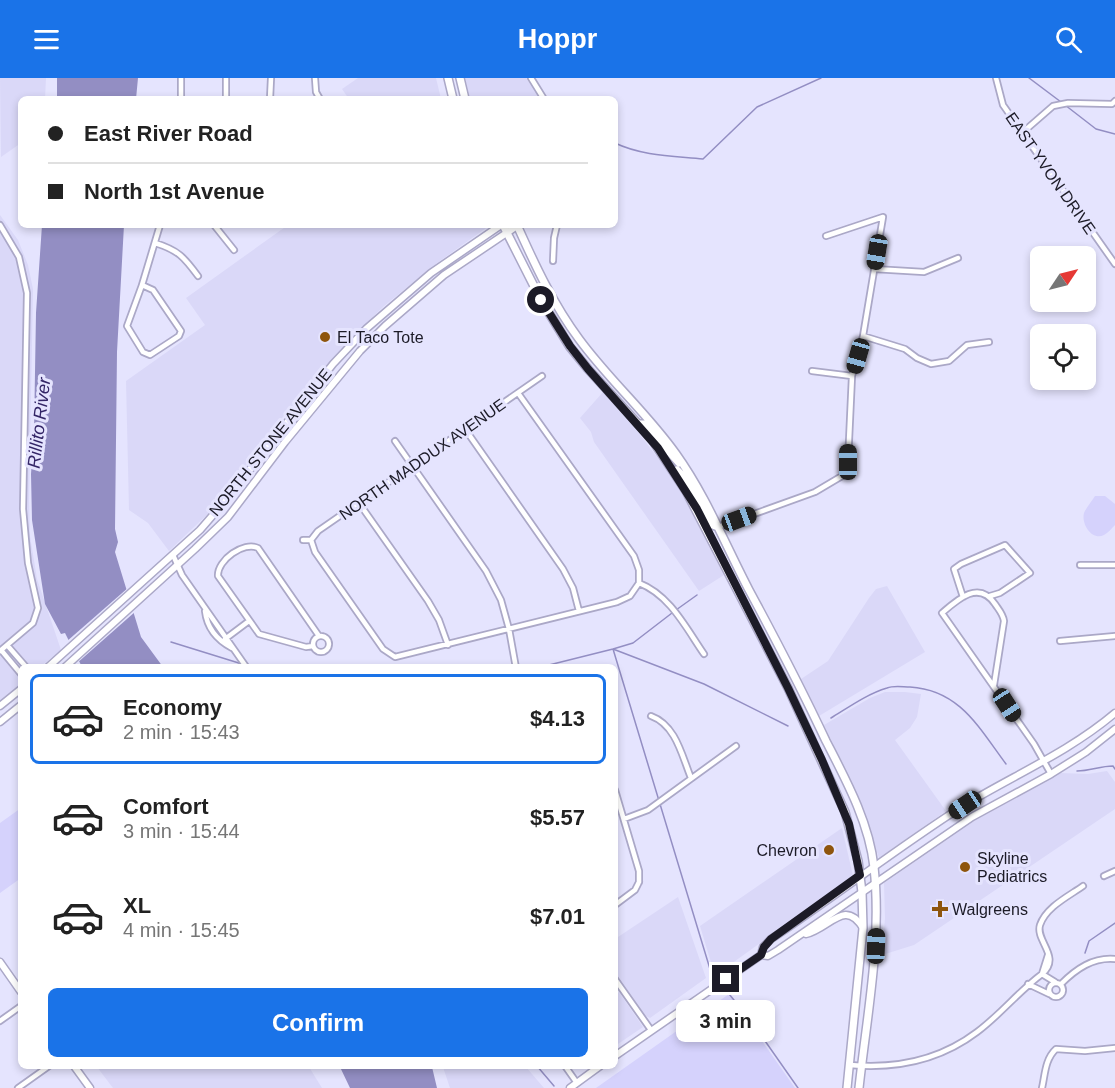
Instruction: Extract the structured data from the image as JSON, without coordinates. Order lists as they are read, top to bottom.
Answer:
{
  "streets": {
    "main road": ["NORTH STONE AVENUE"],
    "street": ["EAST YVON DRIVE", "NORTH MADDUX AVENUE"]
  },
  "water": ["Rillito River"],
  "places": {
    "other": ["El Taco Tote", "Chevron", "Skyline Pediatrics"],
    "health": ["Walgreens"]
  },
  "north": "top right",
  "page": {
    "header": "Hoppr",
    "banner": ["East River Road", "North 1st Avenue"],
    "list": [
      {
        "name": "Economy",
        "note": "2 min · 15:43",
        "value": "$4.13"
      },
      {
        "name": "Comfort",
        "note": "3 min · 15:44",
        "value": "$5.57"
      },
      {
        "name": "XL",
        "note": "4 min · 15:45",
        "value": "$7.01"
      }
    ],
    "buttons": "Confirm",
    "bubble": "3 min"
  }
}
